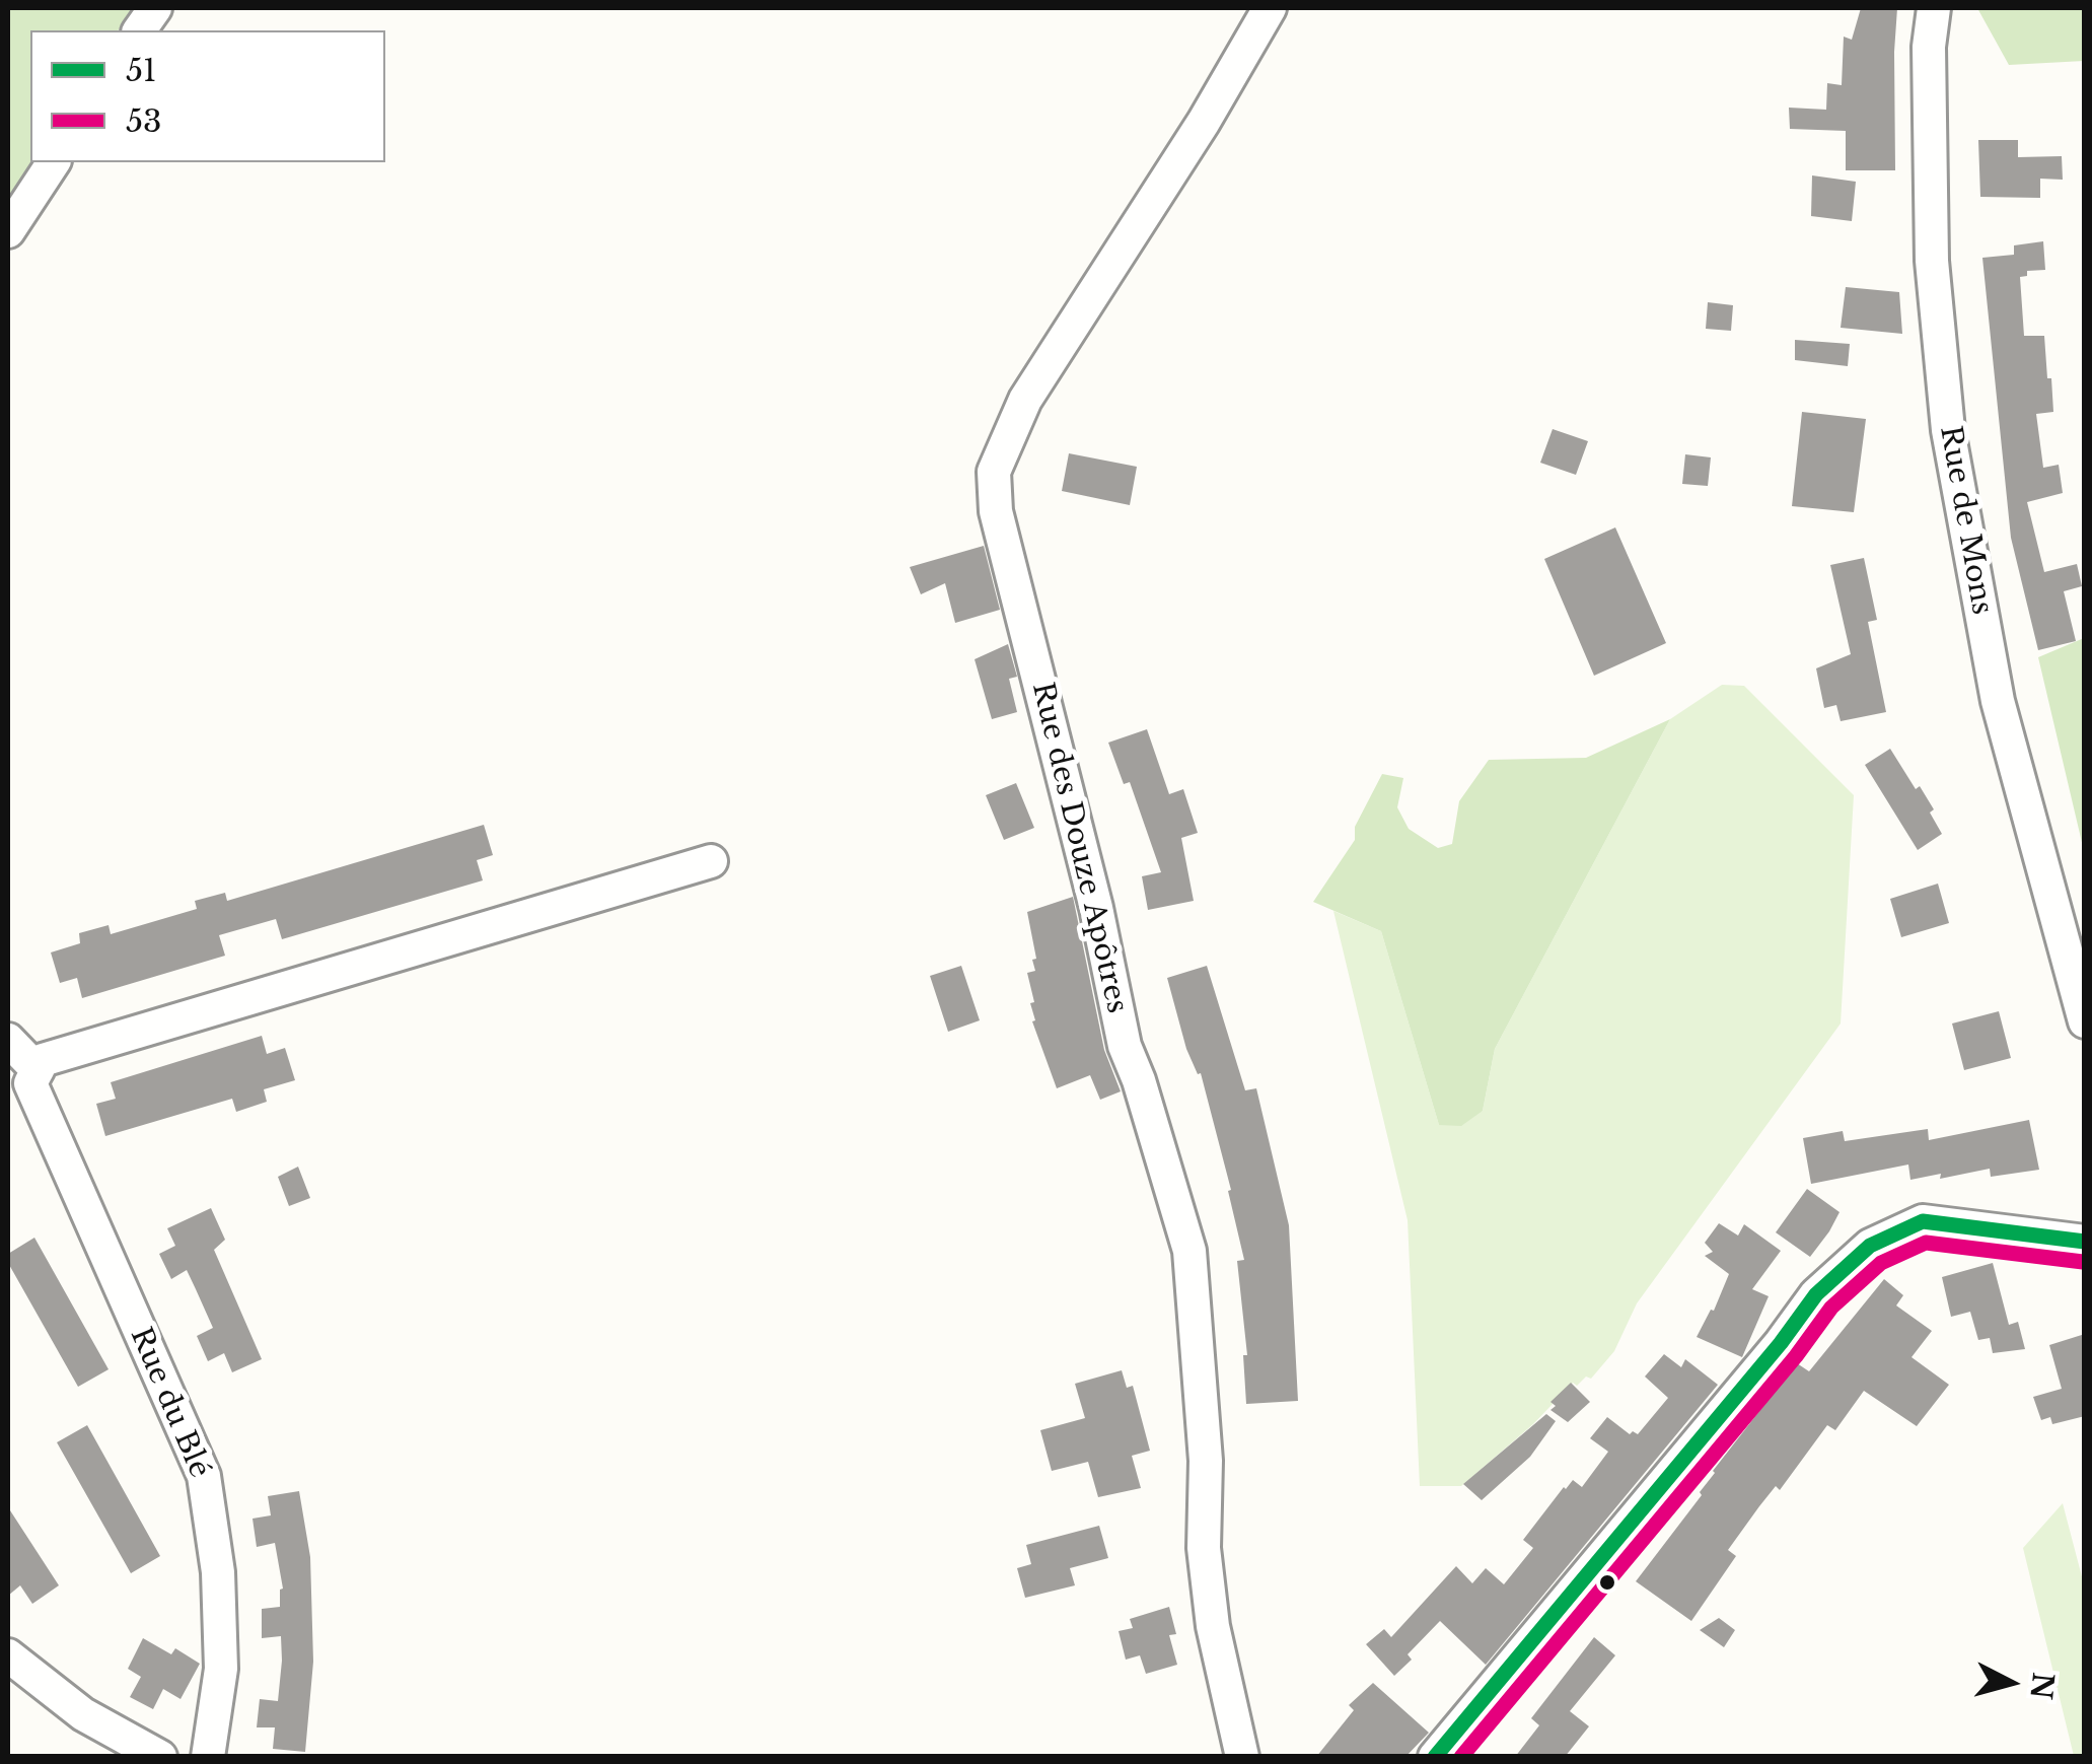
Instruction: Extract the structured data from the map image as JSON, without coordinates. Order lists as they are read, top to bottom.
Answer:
{
  "streets": {
    "street": ["Rue de Mons", "Rue des Douze Apôtres", "Rue du Blé"]
  },
  "lines": ["transit line 51", "transit line 53"],
  "legend": ["51", "53"],
  "north": "right"
}
